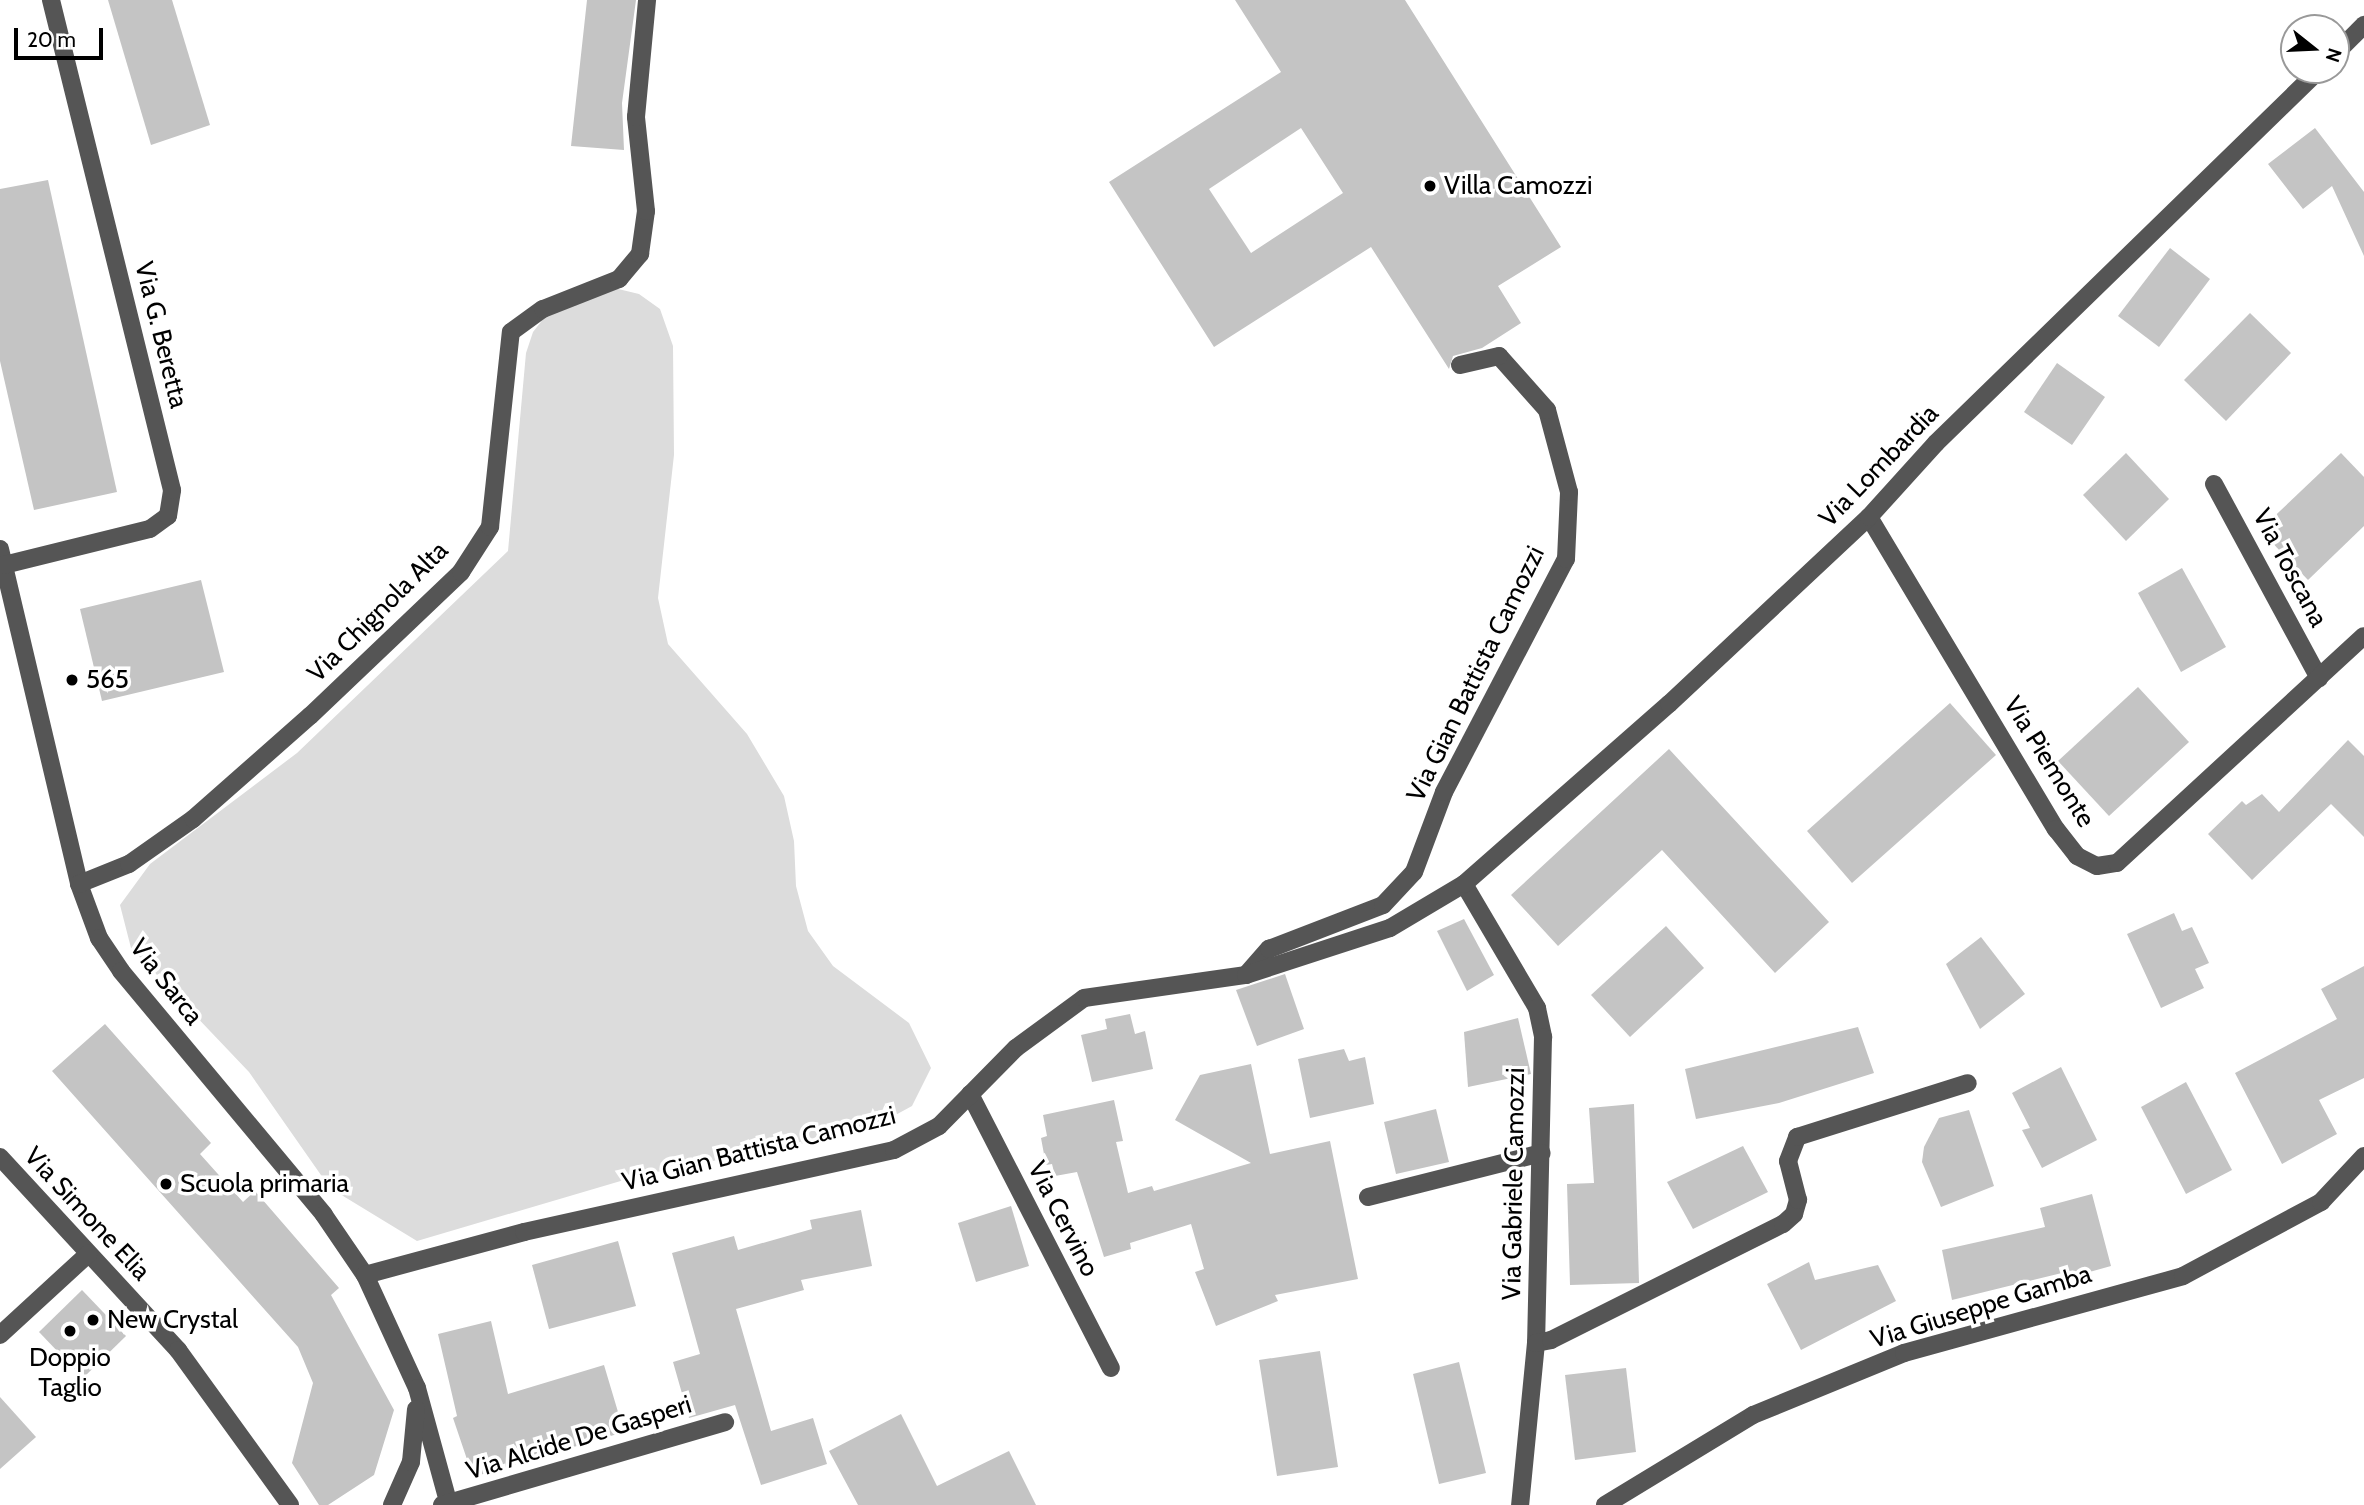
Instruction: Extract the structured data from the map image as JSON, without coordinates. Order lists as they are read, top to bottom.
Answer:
{
  "streets": {
    "street": [
      "Via G. Beretta",
      "Via Lombardia",
      "Via Toscana",
      "Via Chignola Alta",
      "Via Gian Battista Camozzi",
      "Via Piemonte",
      "Via Sarca",
      "Via Gabriele Camozzi",
      "Via Simone Elia",
      "Via Cervino",
      "Via Giuseppe Gamba",
      "Via Alcide De Gasperi"
    ]
  },
  "crossings": [
    ["Via G. Beretta", "Via Sarca"],
    ["Via Lombardia", "Via Gian Battista Camozzi"],
    ["Via Lombardia", "Via Piemonte"],
    ["Via Lombardia", "Via Gabriele Camozzi"],
    ["Via Toscana", "Via Piemonte"],
    ["Via Chignola Alta", "Via Sarca"],
    ["Via Gian Battista Camozzi", "Via Sarca"],
    ["Via Gian Battista Camozzi", "Via Gabriele Camozzi"],
    ["Via Gian Battista Camozzi", "Via Cervino"],
    ["Via Sarca", "Via Alcide De Gasperi"]
  ],
  "places": [
    "Villa Camozzi",
    "565",
    "Scuola primaria",
    "New Crystal",
    "Doppio Taglio"
  ],
  "scale_bar": "20 m",
  "north": "right"
}
